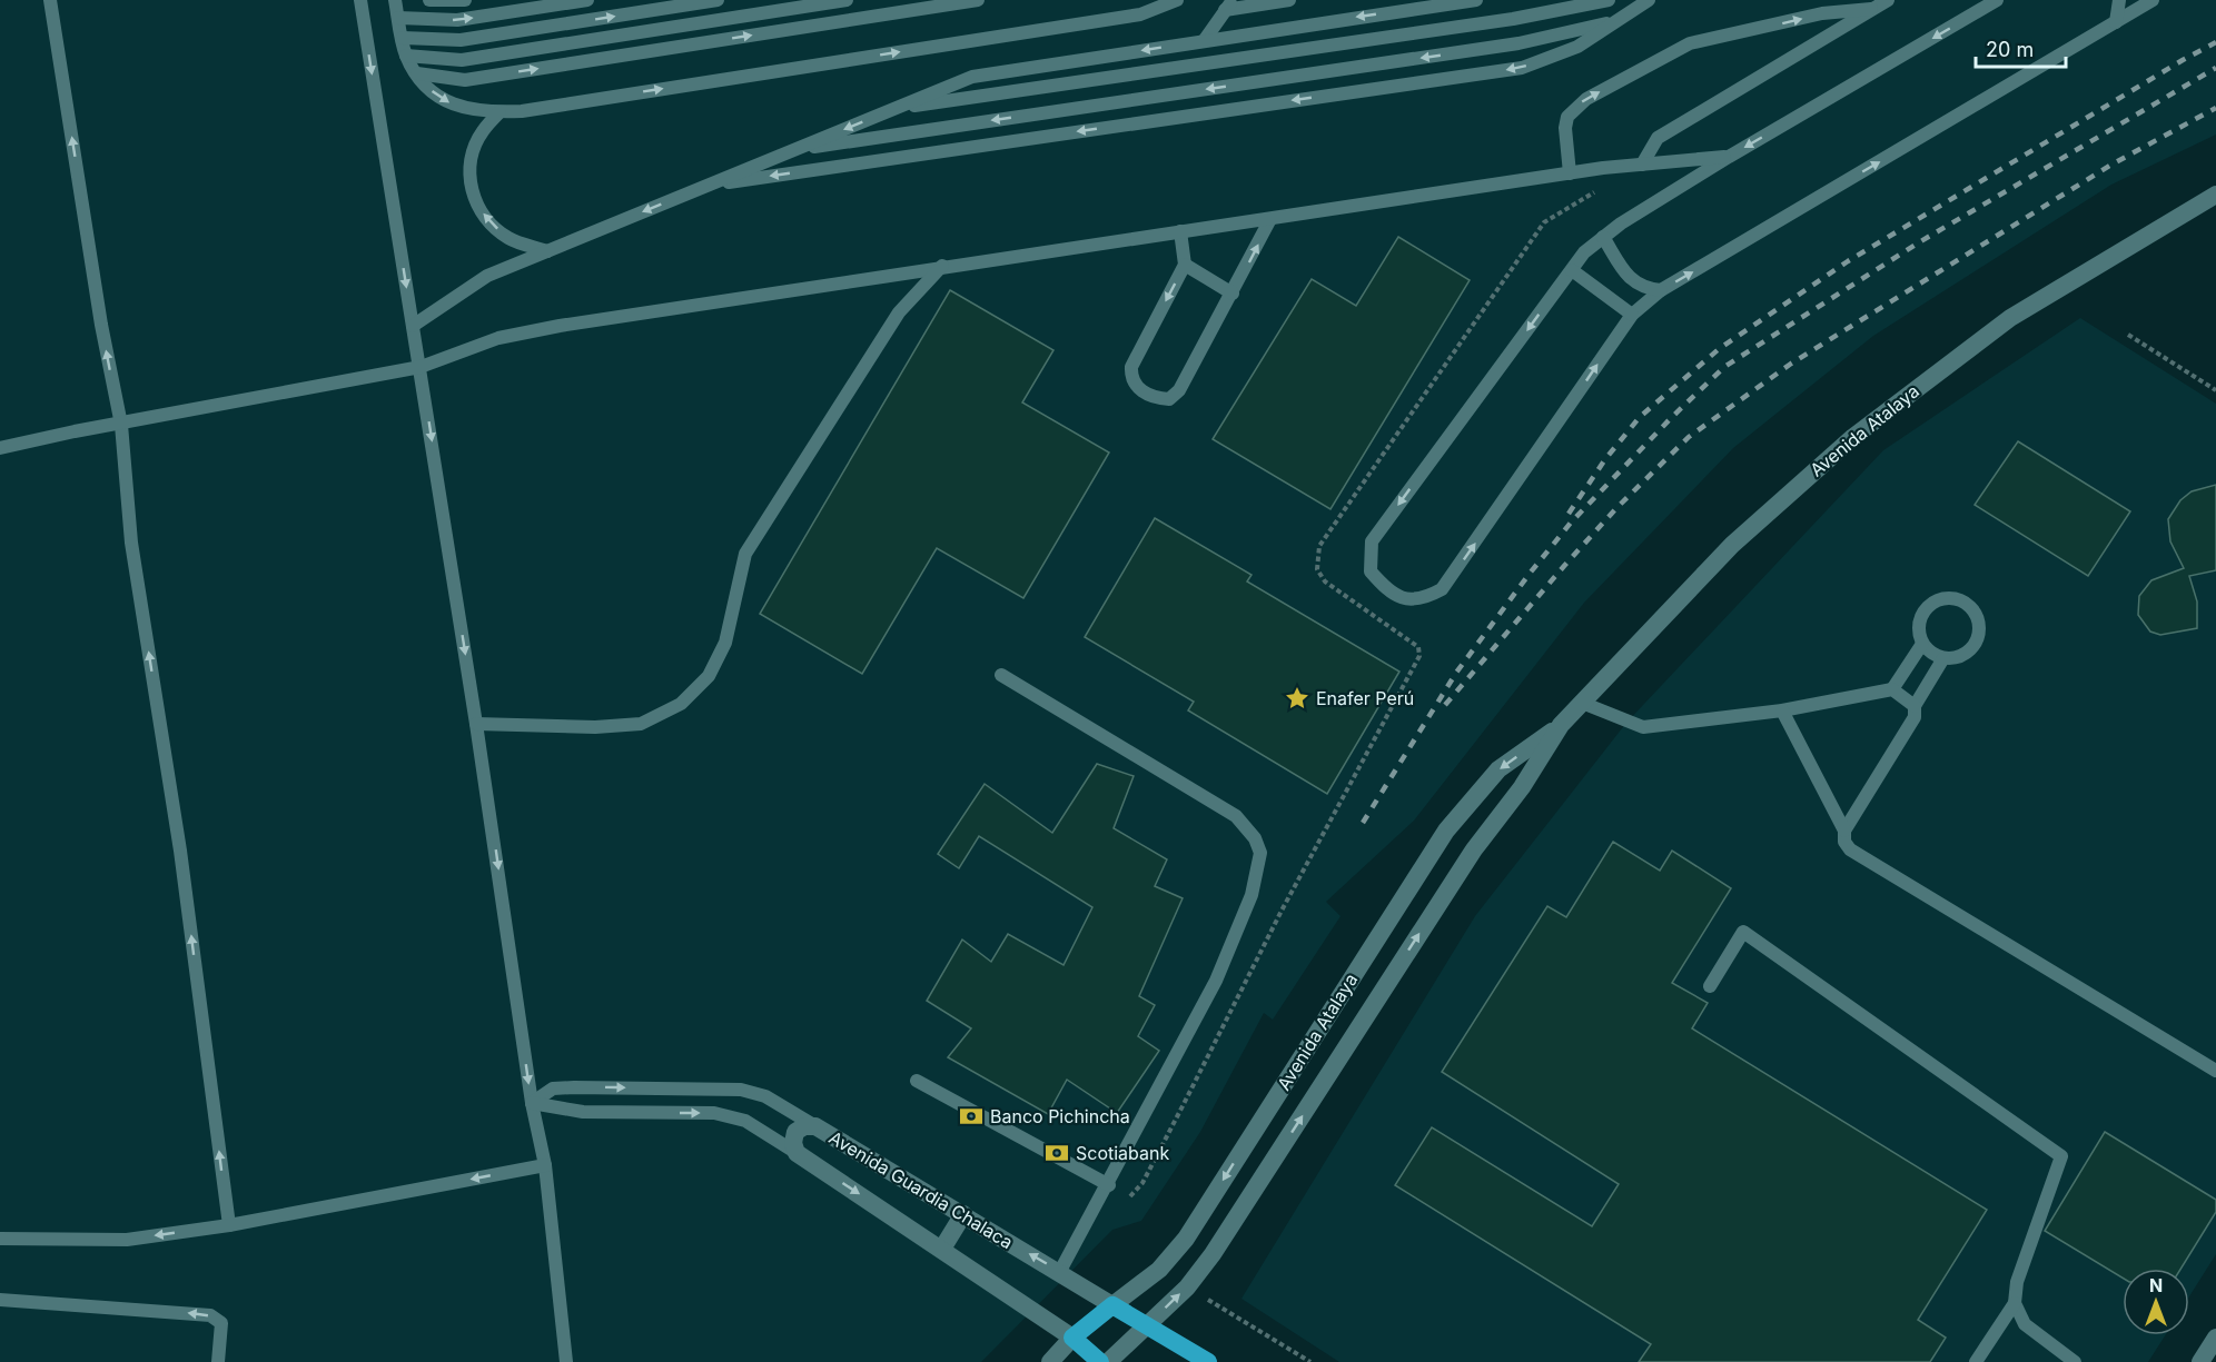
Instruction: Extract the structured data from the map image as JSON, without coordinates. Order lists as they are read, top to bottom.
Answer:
{
  "streets": {
    "main road": ["Avenida Atalaya", "Avenida Guardia Chalaca"]
  },
  "crossings": [
    ["Avenida Atalaya", "Avenida Guardia Chalaca"]
  ],
  "places": {
    "place": ["Enafer Perú"],
    "bank": ["Banco Pichincha", "Scotiabank"]
  },
  "scale_bar": "20 m",
  "north": "top"
}
